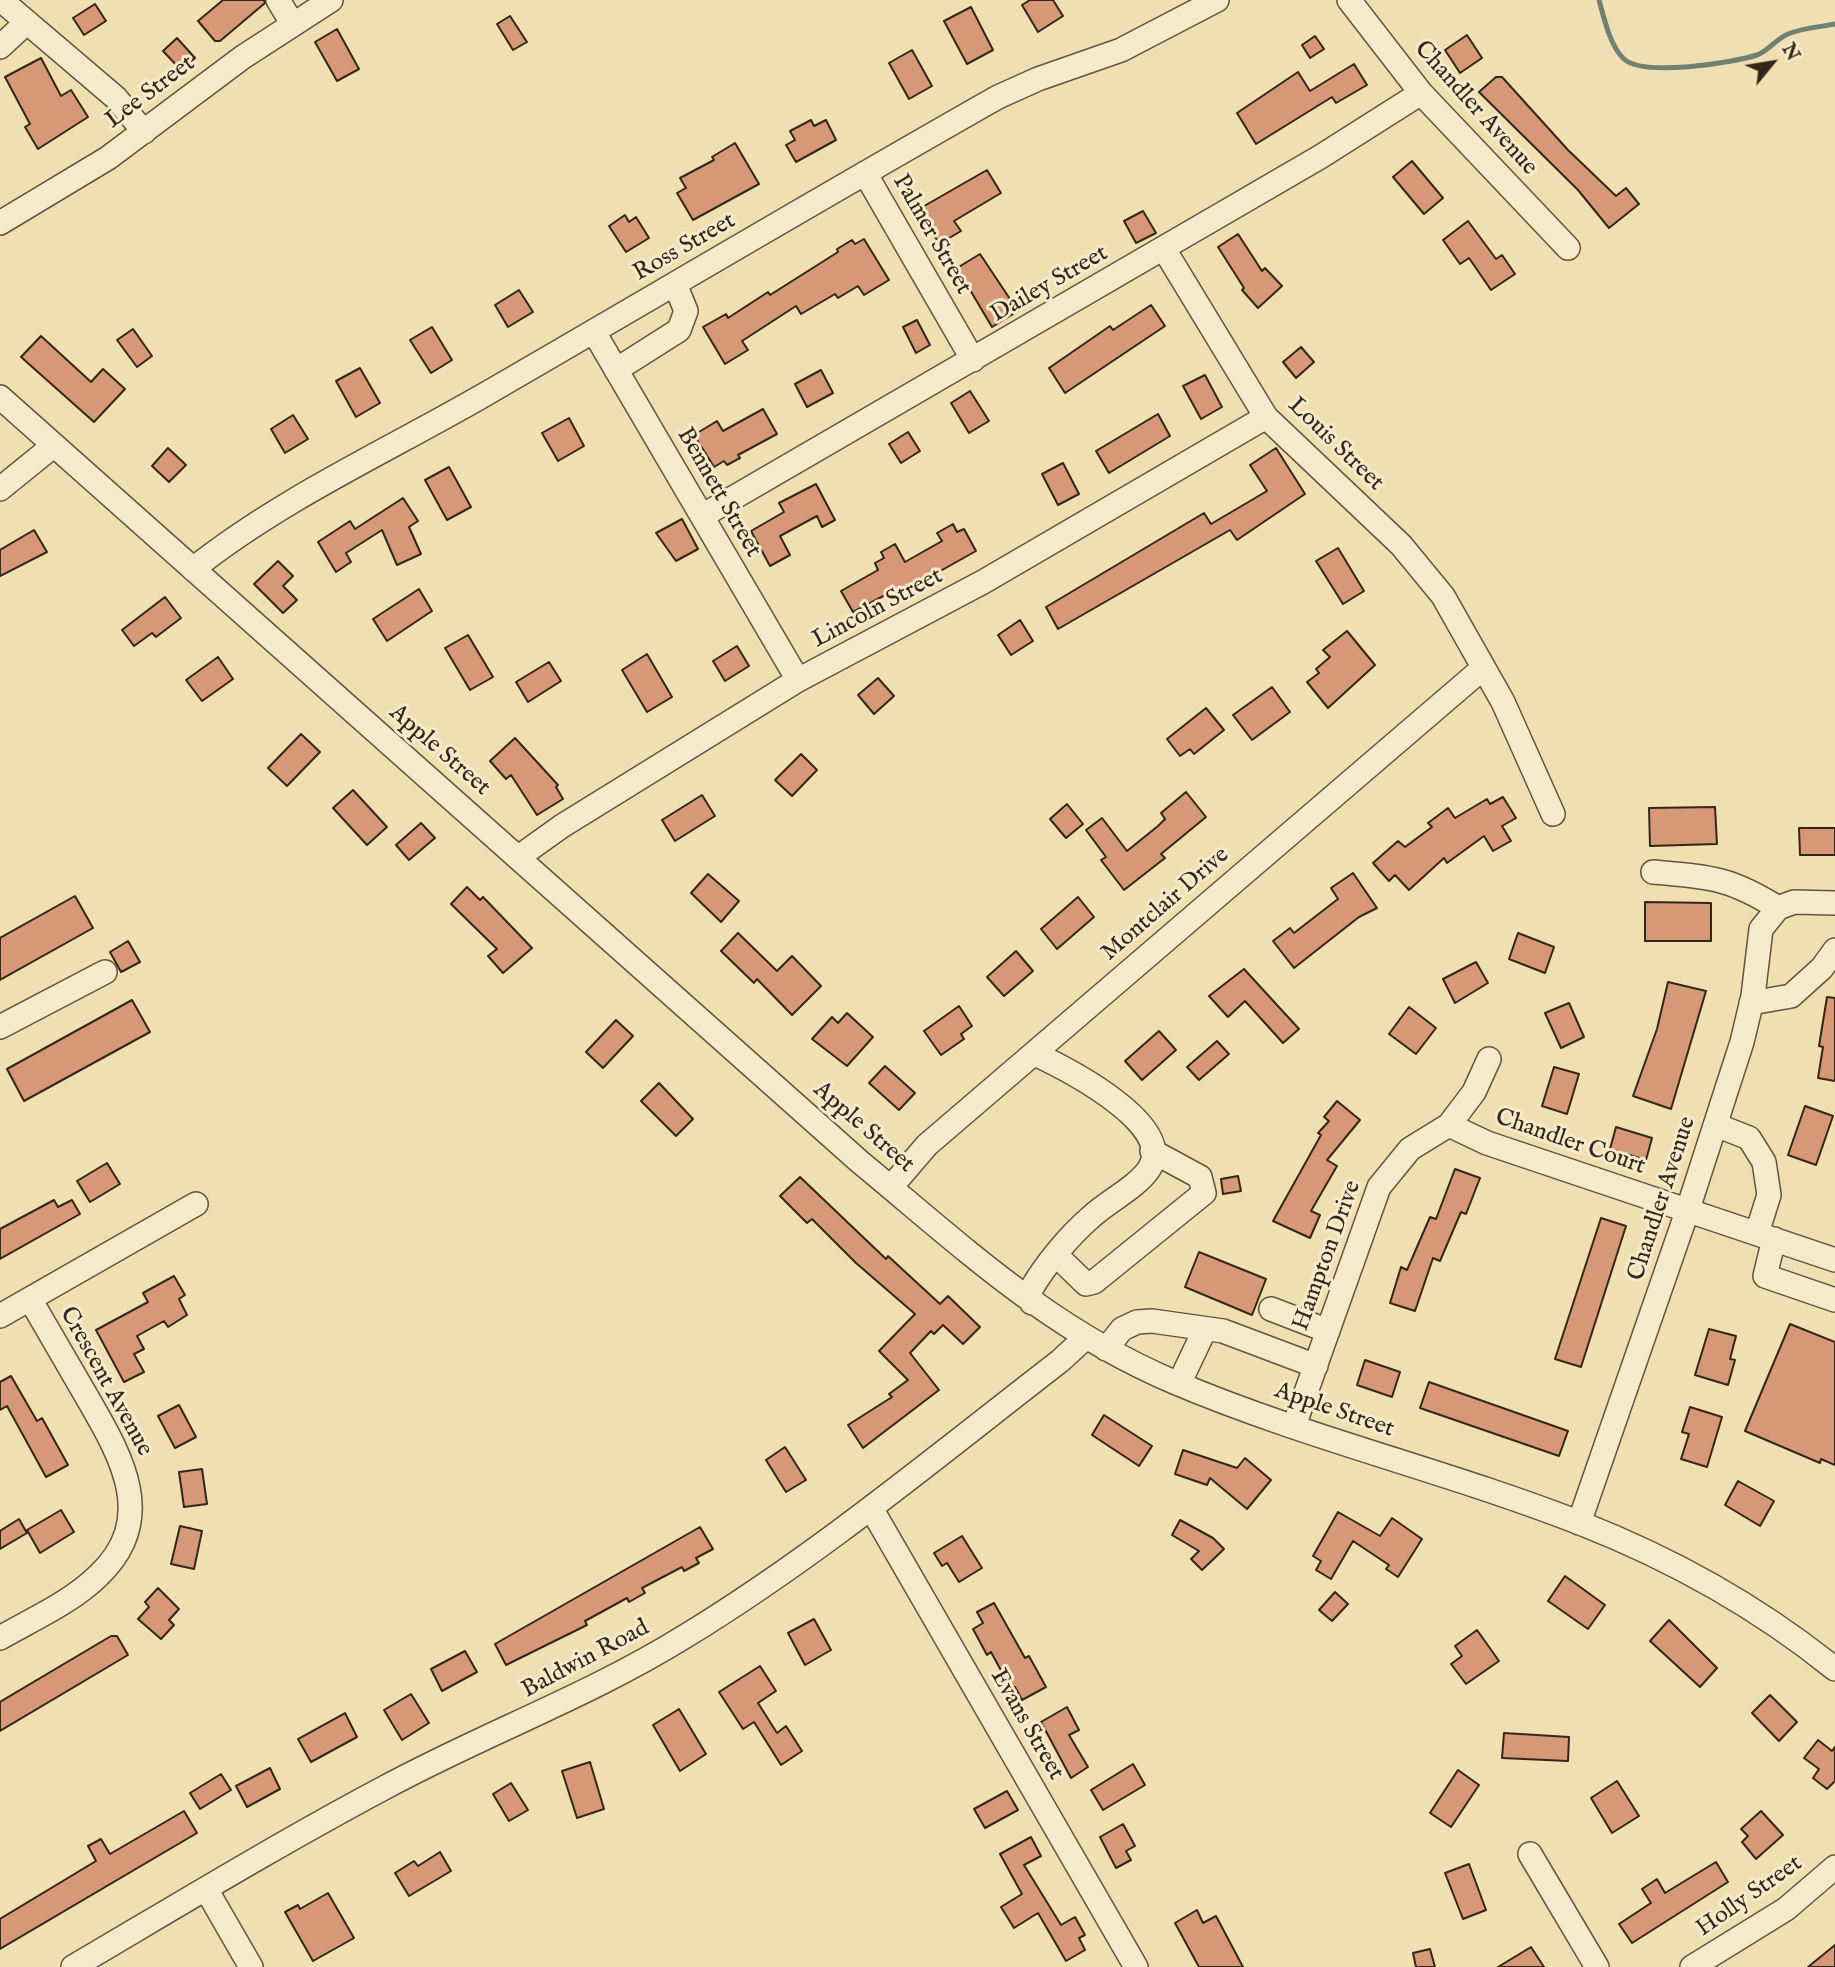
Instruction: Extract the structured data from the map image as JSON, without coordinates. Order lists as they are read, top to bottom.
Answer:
{
  "streets": {
    "street": [
      "Lee Street",
      "Chandler Avenue",
      "Palmer Street",
      "Ross Street",
      "Dailey Street",
      "Louis Street",
      "Bennett Street",
      "Lincoln Street",
      "Apple Street",
      "Montclair Drive",
      "Chandler Court",
      "Hampton Drive",
      "Crescent Avenue",
      "Baldwin Road",
      "Evans Street",
      "Holly Street"
    ]
  },
  "crossings": [
    ["Chandler Avenue", "Dailey Street"],
    ["Chandler Avenue", "Apple Street"],
    ["Chandler Avenue", "Chandler Court"],
    ["Palmer Street", "Ross Street"],
    ["Palmer Street", "Dailey Street"],
    ["Ross Street", "Bennett Street"],
    ["Ross Street", "Apple Street"],
    ["Dailey Street", "Louis Street"],
    ["Dailey Street", "Bennett Street"],
    ["Louis Street", "Lincoln Street"],
    ["Louis Street", "Montclair Drive"],
    ["Bennett Street", "Lincoln Street"],
    ["Lincoln Street", "Apple Street"],
    ["Apple Street", "Montclair Drive"],
    ["Apple Street", "Hampton Drive"],
    ["Apple Street", "Baldwin Road"],
    ["Chandler Court", "Hampton Drive"],
    ["Baldwin Road", "Evans Street"]
  ],
  "north": "top right"
}
